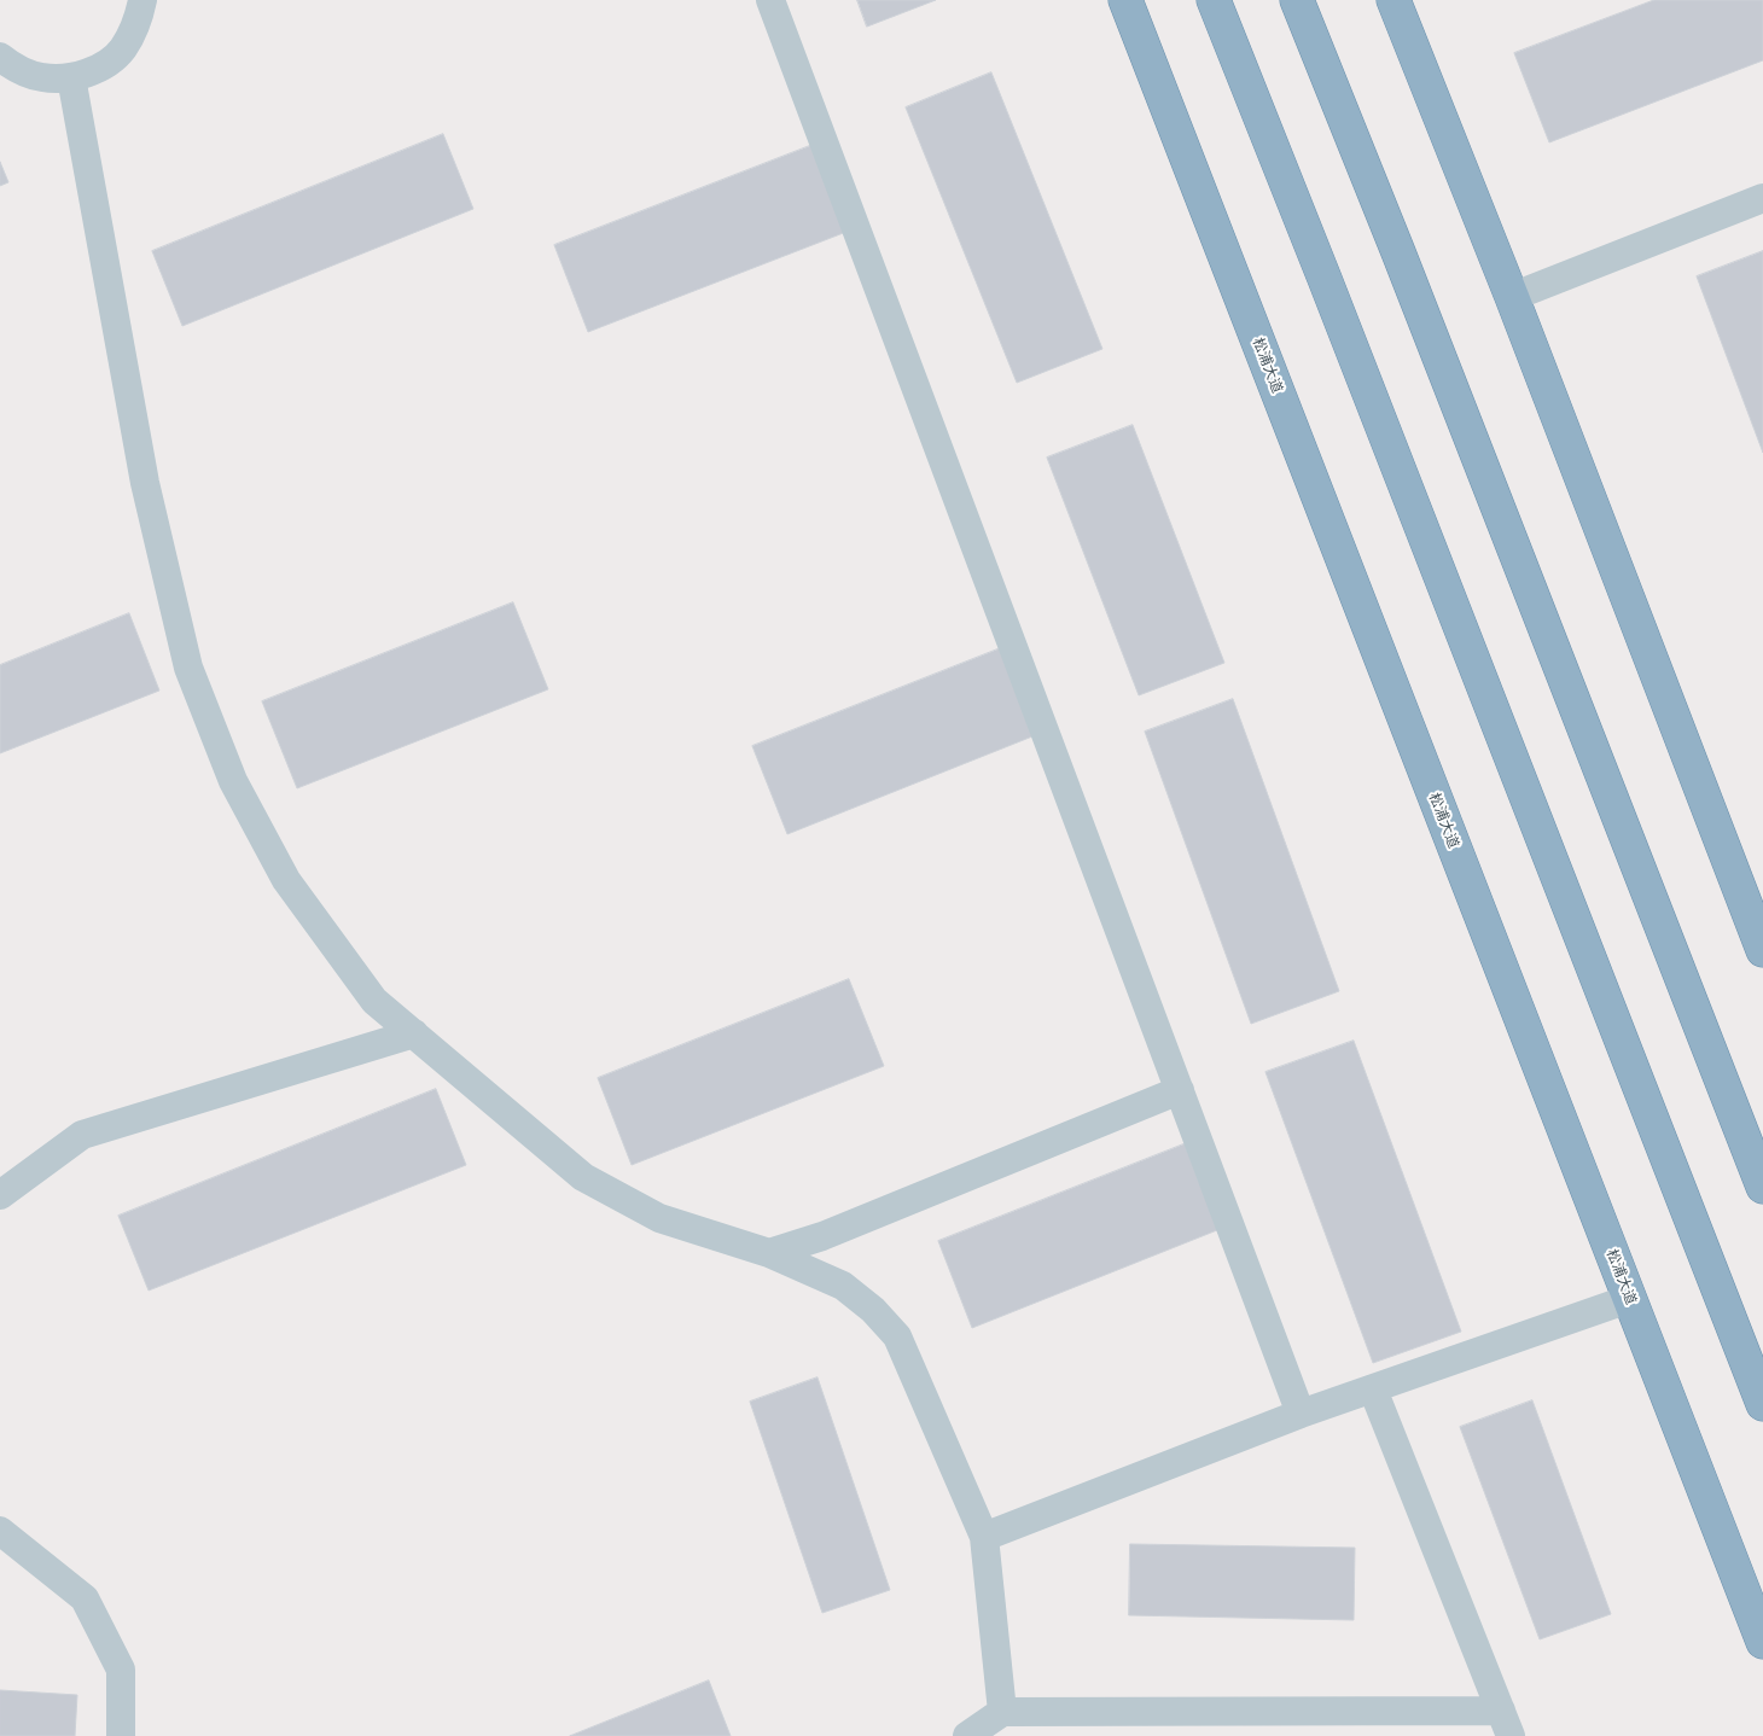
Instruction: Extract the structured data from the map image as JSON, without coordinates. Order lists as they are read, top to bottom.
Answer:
{
  "streets": {
    "highway": ["松浦大道"]
  }
}
